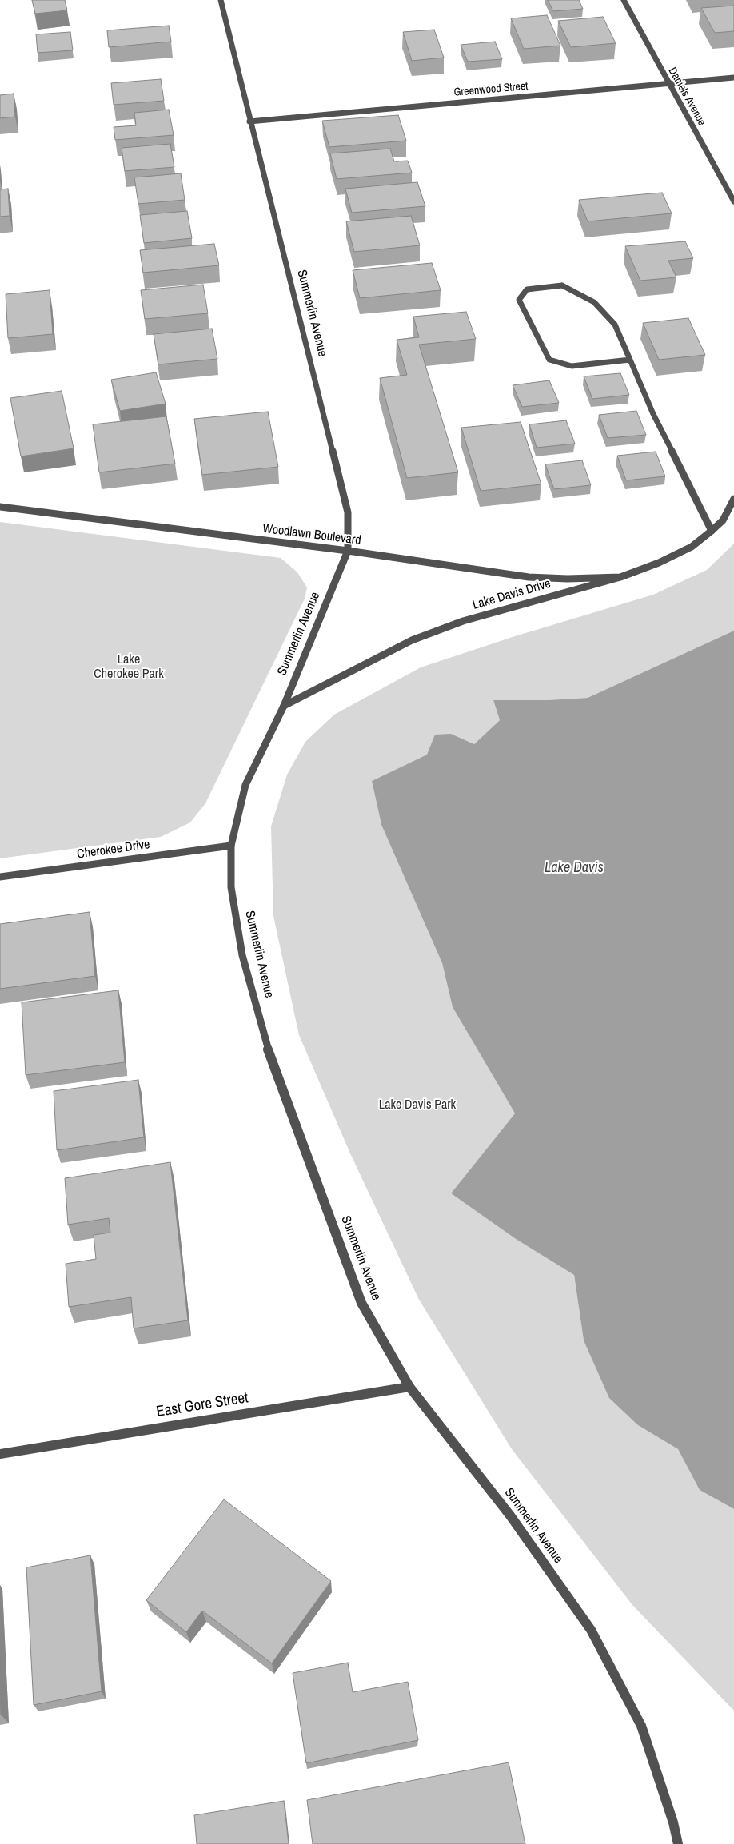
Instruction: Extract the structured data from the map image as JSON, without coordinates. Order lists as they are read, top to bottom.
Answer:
{
  "streets": {
    "street": [
      "Greenwood Street",
      "Daniels Avenue",
      "Summerlin Avenue",
      "Woodlawn Boulevard",
      "Lake Davis Drive",
      "Cherokee Drive",
      "East Gore Street"
    ]
  },
  "crossings": [
    ["Greenwood Street", "Daniels Avenue"],
    ["Greenwood Street", "Summerlin Avenue"],
    ["Summerlin Avenue", "Woodlawn Boulevard"],
    ["Summerlin Avenue", "Lake Davis Drive"],
    ["Summerlin Avenue", "Cherokee Drive"],
    ["Summerlin Avenue", "East Gore Street"],
    ["Woodlawn Boulevard", "Lake Davis Drive"]
  ],
  "water": ["Lake Davis"],
  "parks": ["Lake Cherokee Park", "Lake Davis Park"]
}
